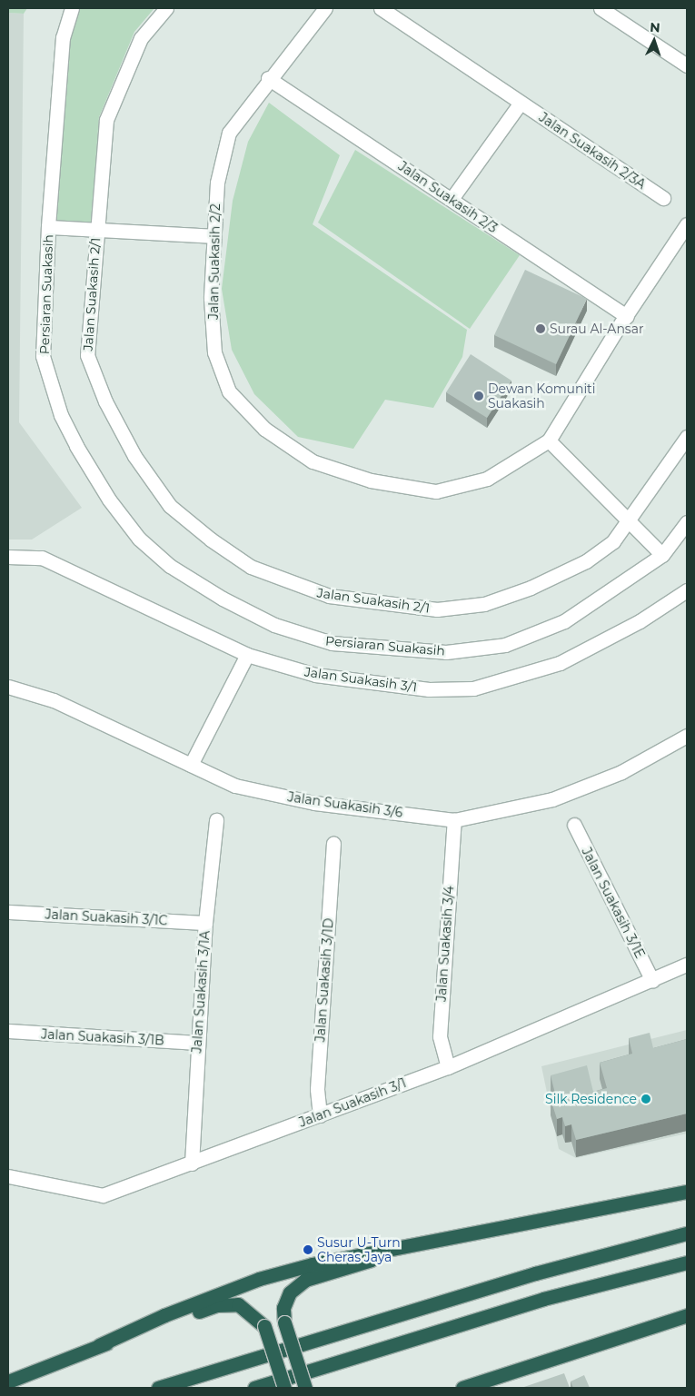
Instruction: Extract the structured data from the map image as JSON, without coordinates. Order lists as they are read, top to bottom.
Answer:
{
  "streets": {
    "street": [
      "Jalan Suakasih 2/3A",
      "Jalan Suakasih 2/3",
      "Jalan Suakasih 2/2",
      "Persiaran Suakasih",
      "Jalan Suakasih 2/1",
      "Jalan Suakasih 3/1",
      "Jalan Suakasih 3/6",
      "Jalan Suakasih 3/1E",
      "Jalan Suakasih 3/1C",
      "Jalan Suakasih 3/4",
      "Jalan Suakasih 3/1D",
      "Jalan Suakasih 3/1A",
      "Jalan Suakasih 3/1B"
    ]
  },
  "crossings": [
    ["Jalan Suakasih 2/3", "Jalan Suakasih 2/2"],
    ["Jalan Suakasih 3/1", "Jalan Suakasih 3/1E"],
    ["Jalan Suakasih 3/1", "Jalan Suakasih 3/4"],
    ["Jalan Suakasih 3/1", "Jalan Suakasih 3/1D"],
    ["Jalan Suakasih 3/1", "Jalan Suakasih 3/1A"],
    ["Jalan Suakasih 3/6", "Jalan Suakasih 3/4"],
    ["Jalan Suakasih 3/1C", "Jalan Suakasih 3/1A"],
    ["Jalan Suakasih 3/1A", "Jalan Suakasih 3/1B"]
  ],
  "places": [
    "Surau Al-Ansar",
    "Dewan Komuniti Suakasih",
    "Silk Residence",
    "Susur U-Turn Cheras Jaya"
  ],
  "north": "top"
}
